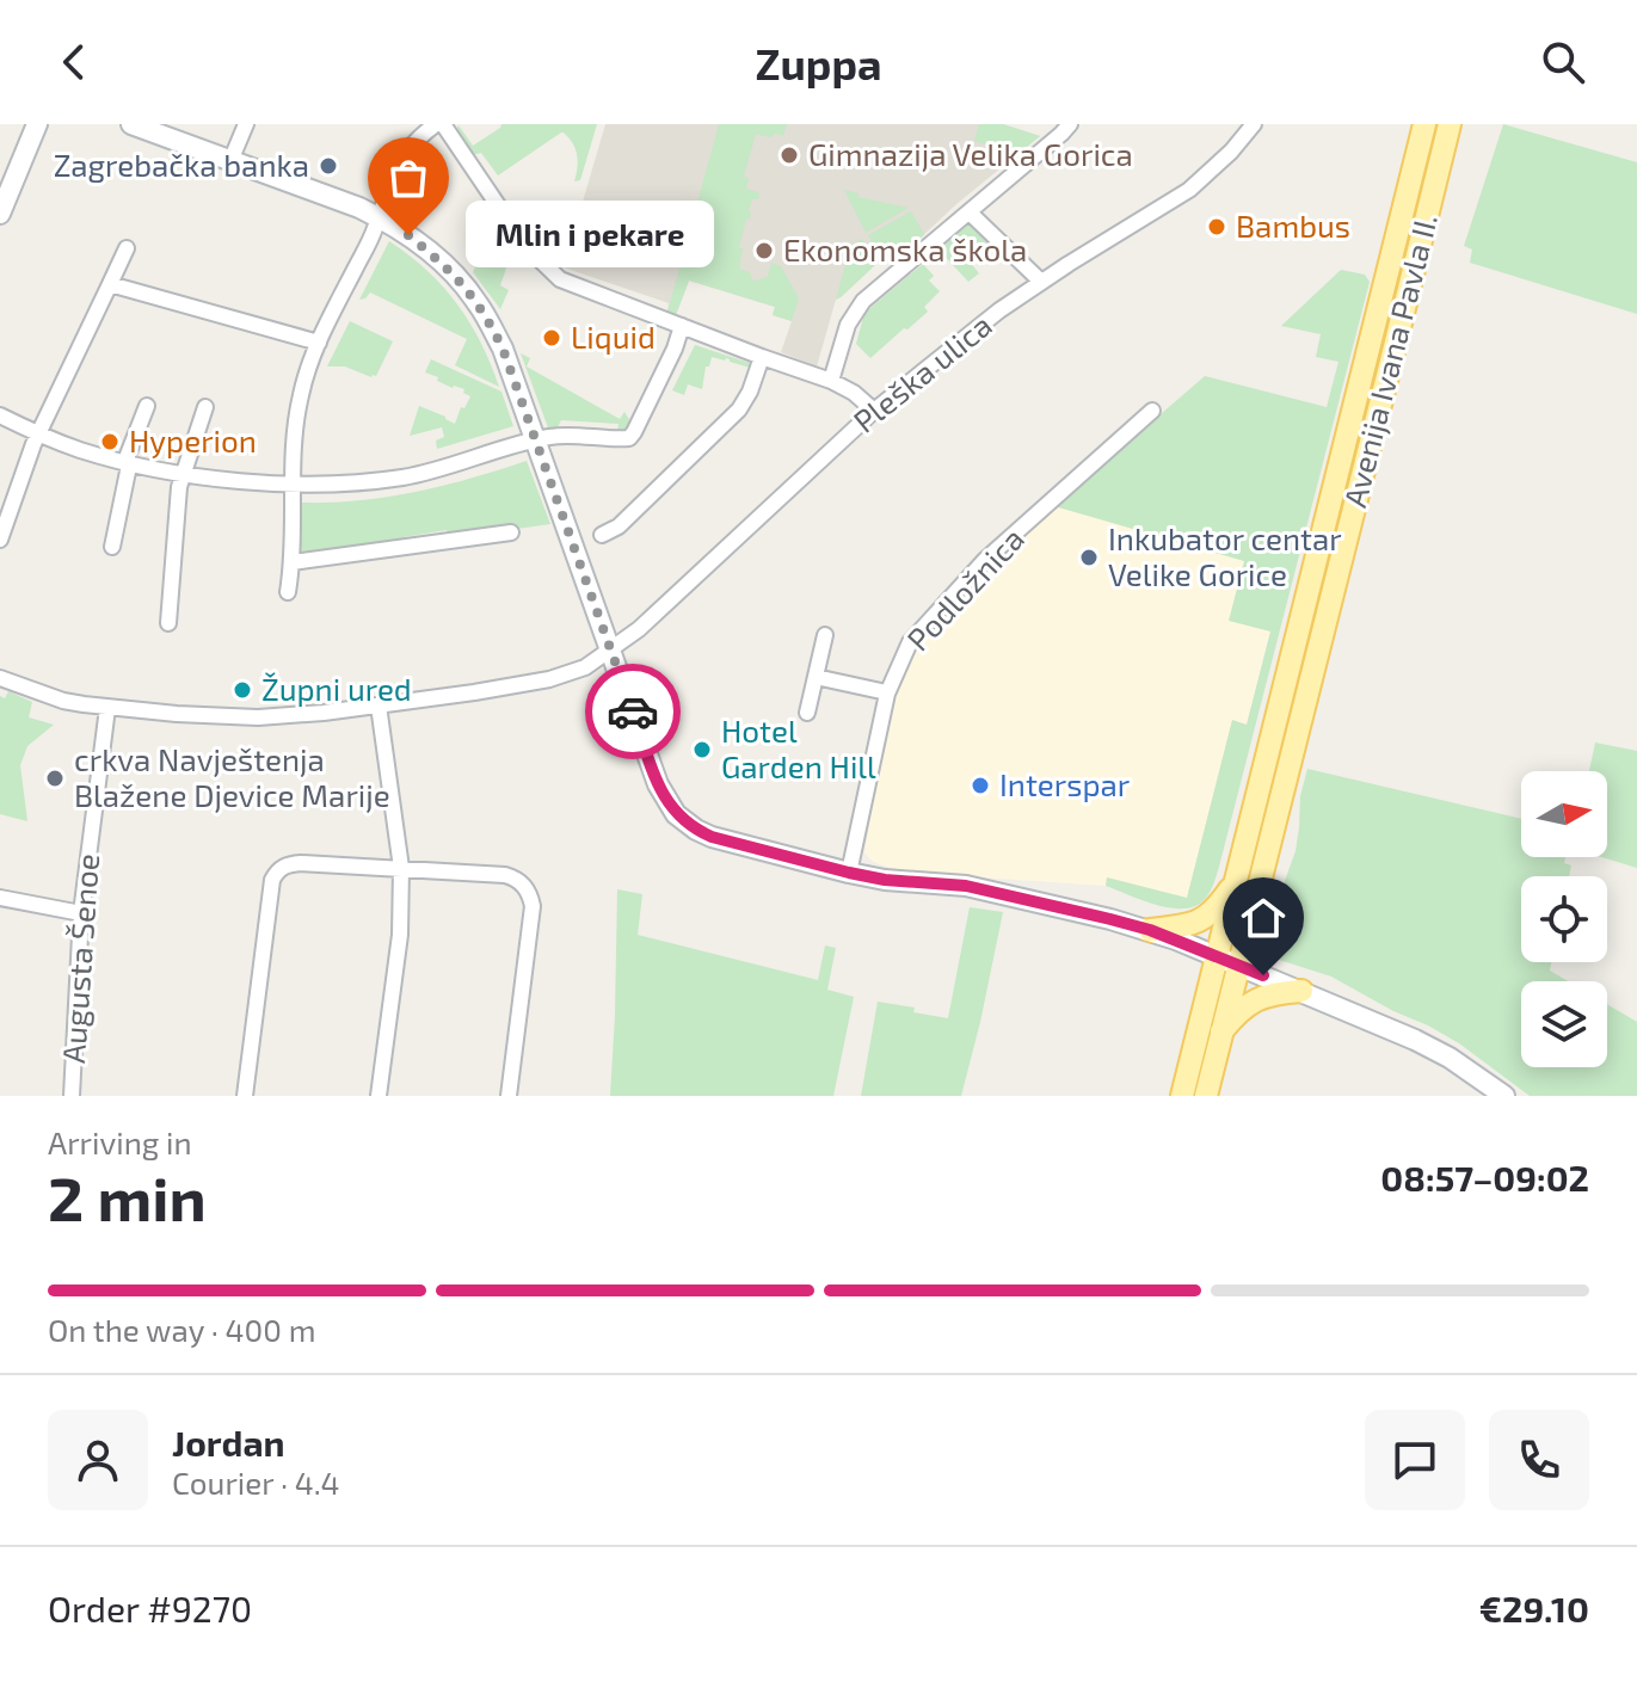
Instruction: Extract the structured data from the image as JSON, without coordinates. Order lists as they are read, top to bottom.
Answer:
{
  "streets": {
    "main road": ["Avenija Ivana Pavla II."],
    "street": ["Pleška ulica", "Podložnica", "Augusta Šenoe"]
  },
  "crossings": [
    ["Pleška ulica", "Augusta Šenoe"]
  ],
  "places": [
    "Gimnazija Velika Gorica",
    "Zagrebačka banka",
    "Bambus",
    "Mlin i pekare",
    "Ekonomska škola",
    "Liquid",
    "Hyperion",
    "Inkubator centar Velike Gorice",
    "Župni ured",
    "Hotel Garden Hill",
    "crkva Navještenja Blažene Djevice Marije",
    "Interspar"
  ],
  "north": "right",
  "page": {
    "header": "Zuppa",
    "bubble": "Mlin i pekare",
    "heading": ["2 min", "Arriving in", "08:57–09:02"],
    "panel": [
      "Jordan",
      "Courier · 4.4",
      "Order #9270",
      "€29.10"
    ],
    "bar": "On the way · 400 m"
  }
}
